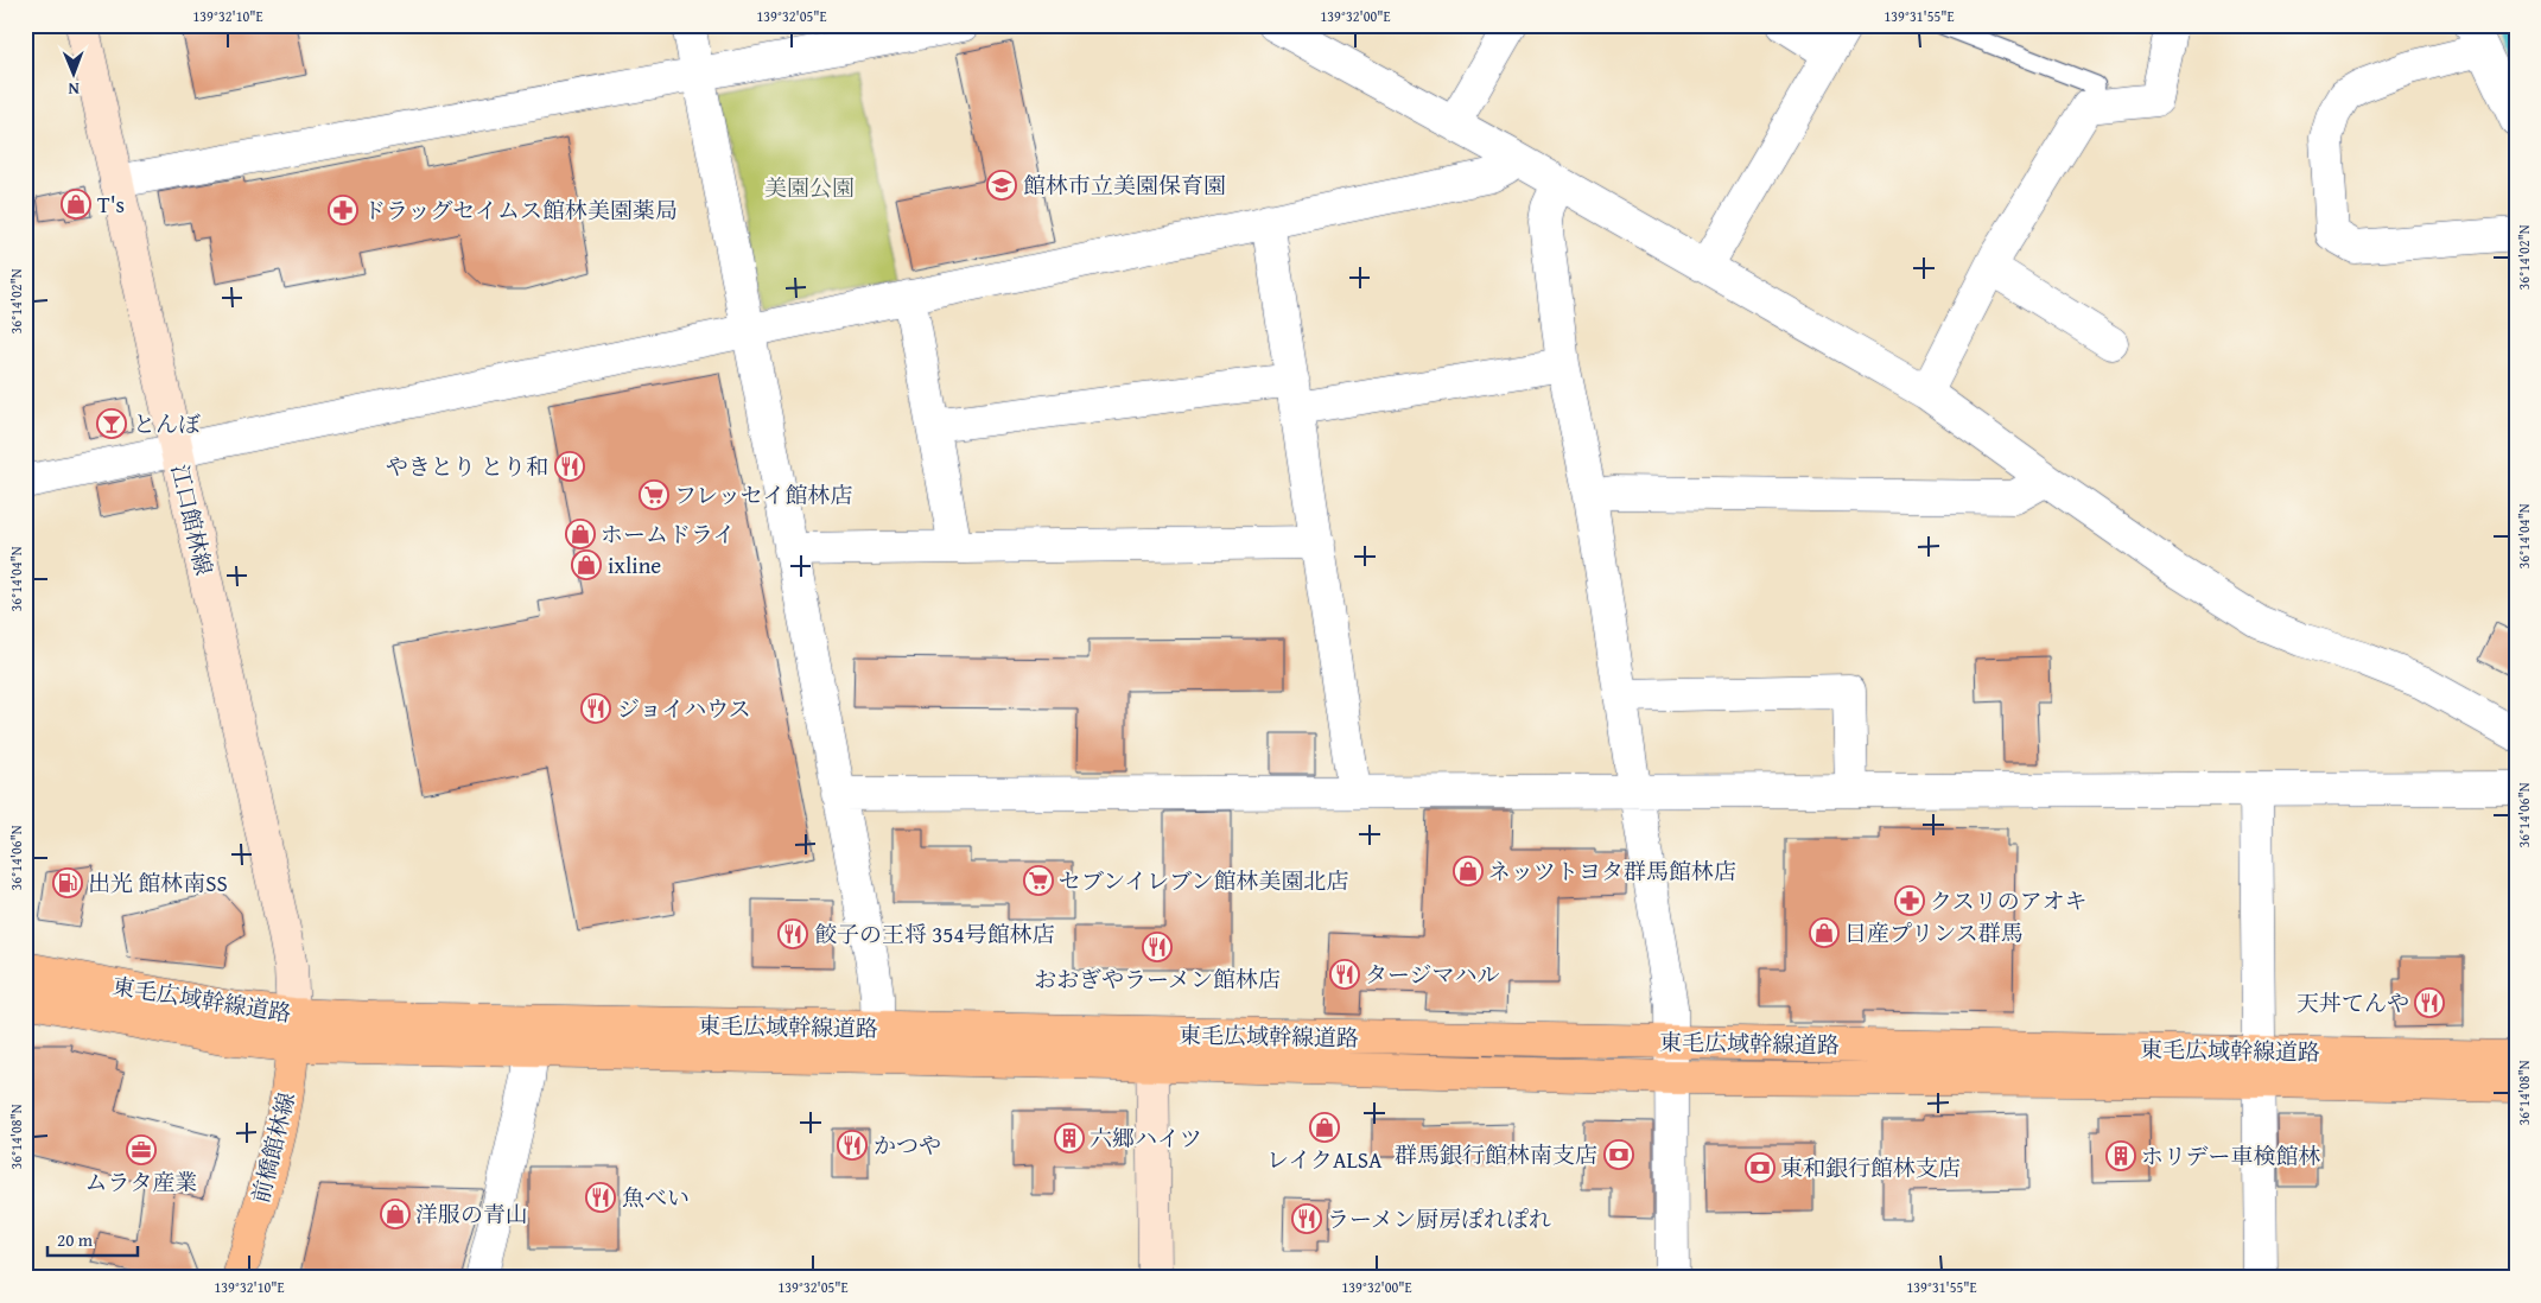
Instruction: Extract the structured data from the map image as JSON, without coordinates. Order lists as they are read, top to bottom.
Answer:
{
  "streets": {
    "main road": ["江口館林線", "東毛広域幹線道路", "前橋館林線"]
  },
  "crossings": [
    ["江口館林線", "東毛広域幹線道路"],
    ["江口館林線", "前橋館林線"],
    ["東毛広域幹線道路", "前橋館林線"]
  ],
  "parks": ["美園公園"],
  "places": {
    "school or university": ["館林市立美園保育園"],
    "shop": [
      "T's",
      "ホームドライ",
      "ixline",
      "ネッツトヨタ群馬館林店",
      "日産プリンス群馬",
      "レイクALSA",
      "洋服の青山"
    ],
    "pharmacy": ["ドラッグセイムス館林美園薬局", "クスリのアオキ"],
    "bar": ["とんぼ"],
    "restaurant": [
      "やきとり とり和",
      "ジョイハウス",
      "餃子の王将 354号館林店",
      "おおぎやラーメン館林店",
      "タージマハル",
      "天丼てんや",
      "かつや",
      "魚べい",
      "ラーメン厨房ぽれぽれ"
    ],
    "supermarket": ["フレッセイ館林店", "セブンイレブン館林美園北店"],
    "fuel station": ["出光 館林南SS"],
    "building": ["六郷ハイツ", "ホリデー車検館林"],
    "office": ["ムラタ産業"],
    "bank": ["群馬銀行館林南支店", "東和銀行館林支店"]
  },
  "scale_bar": "20 m",
  "north": "bottom",
  "coordinates": [
    "139°32'10\"E",
    "139°32'05\"E",
    "139°32'00\"E",
    "139°31'55\"E",
    "36°14'02\"N",
    "36°14'04\"N",
    "36°14'06\"N",
    "36°14'08\"N"
  ]
}
